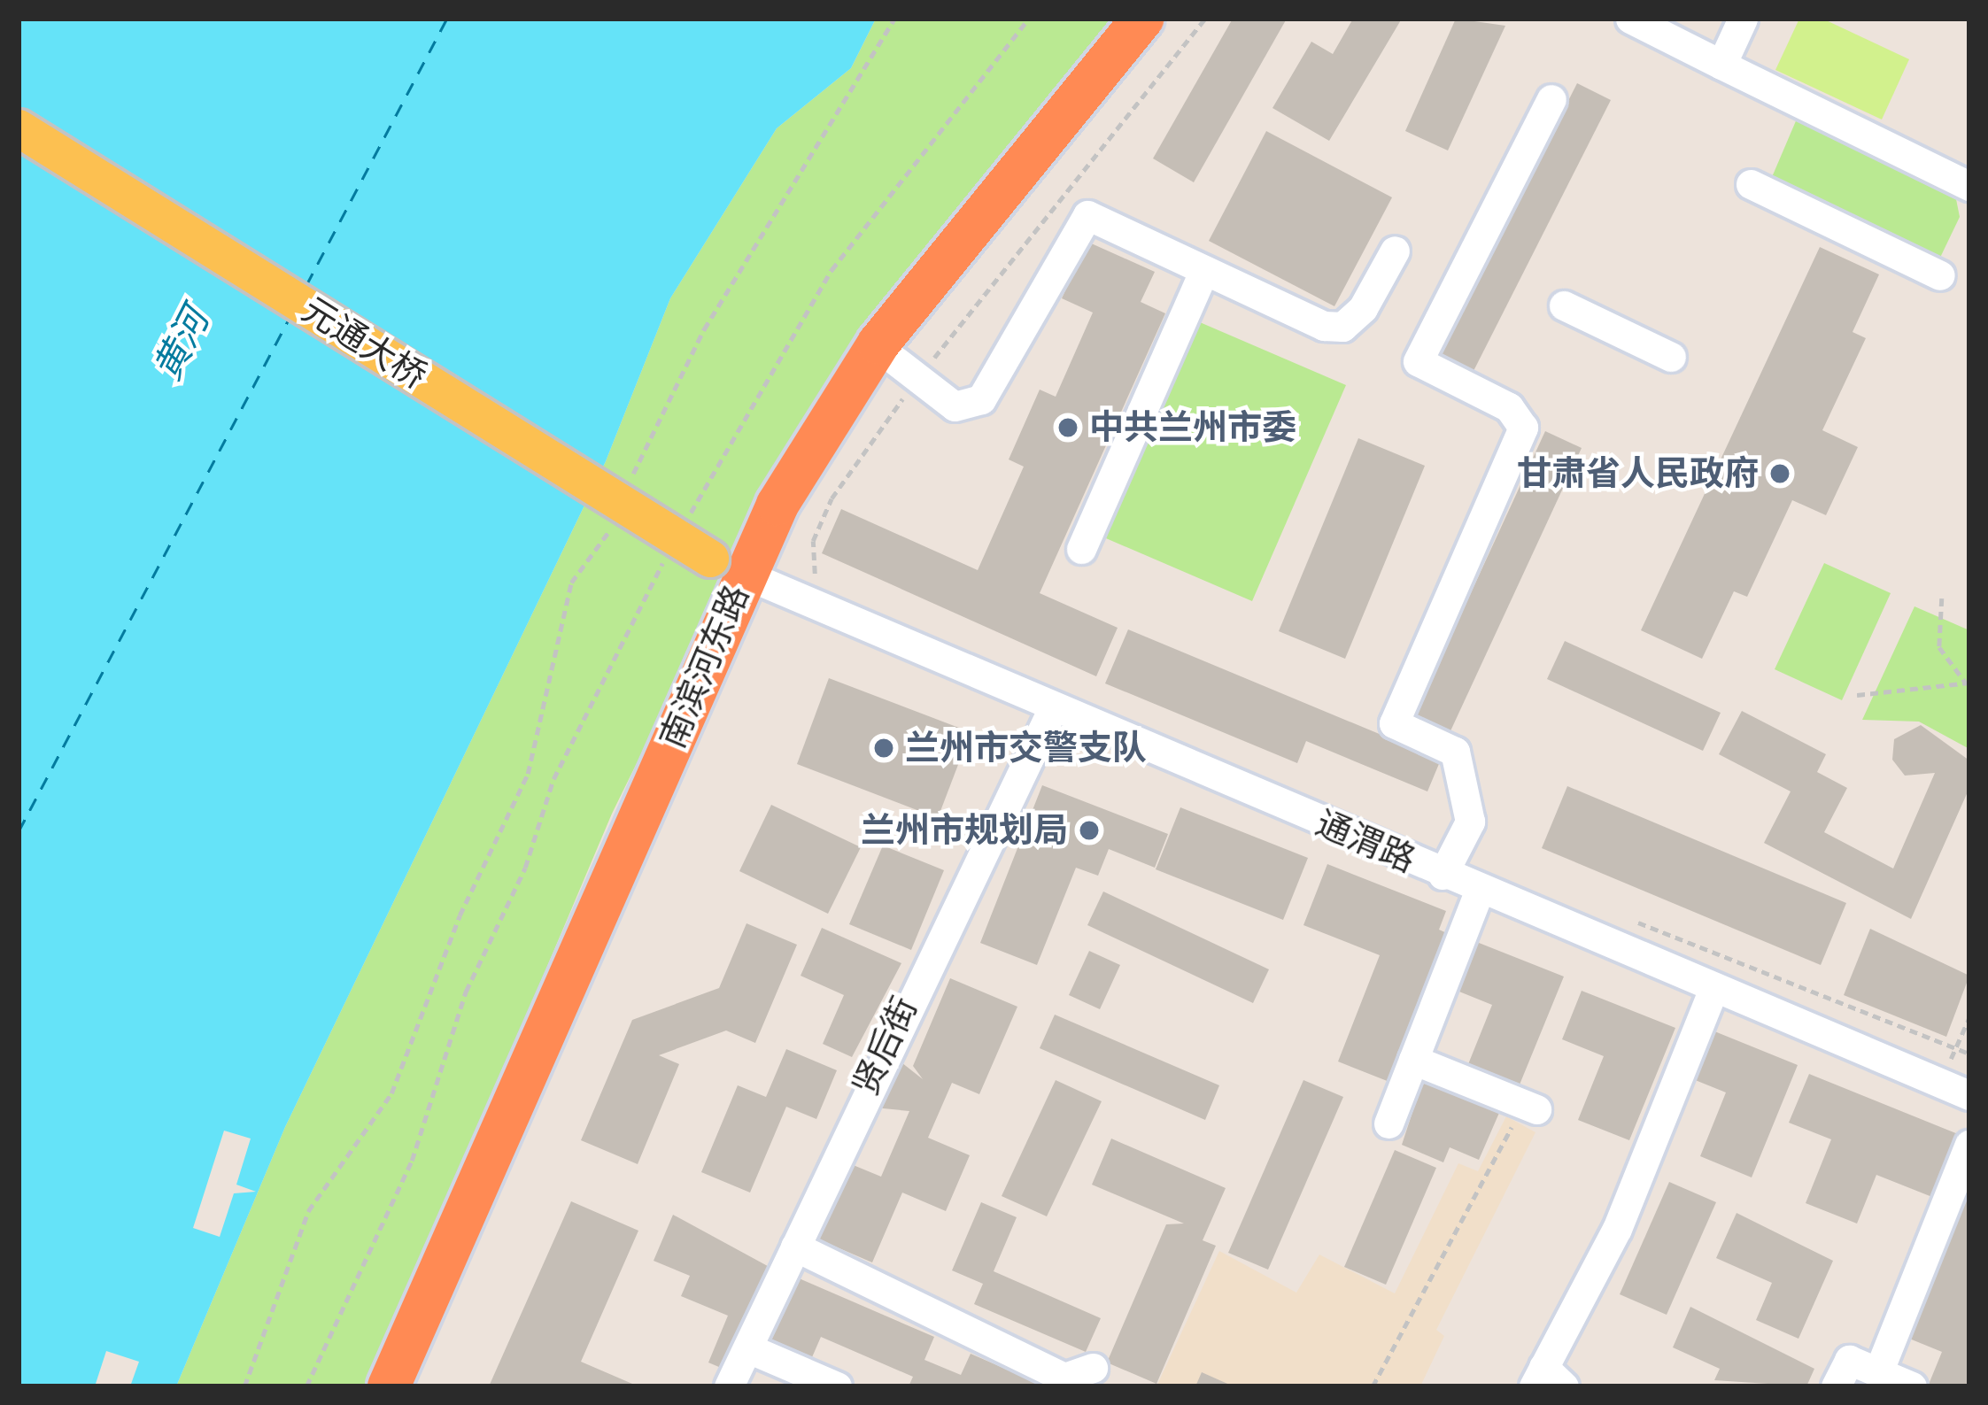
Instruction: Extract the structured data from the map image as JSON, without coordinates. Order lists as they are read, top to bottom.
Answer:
{
  "streets": {
    "highway": ["南滨河东路"],
    "main road": ["元通大桥"],
    "street": ["通渭路", "贤后街"]
  },
  "crossings": [
    ["南滨河东路", "通渭路"],
    ["通渭路", "贤后街"]
  ],
  "water": ["黄河"],
  "places": [
    "中共兰州市委",
    "甘肃省人民政府",
    "兰州市交警支队",
    "兰州市规划局"
  ]
}
